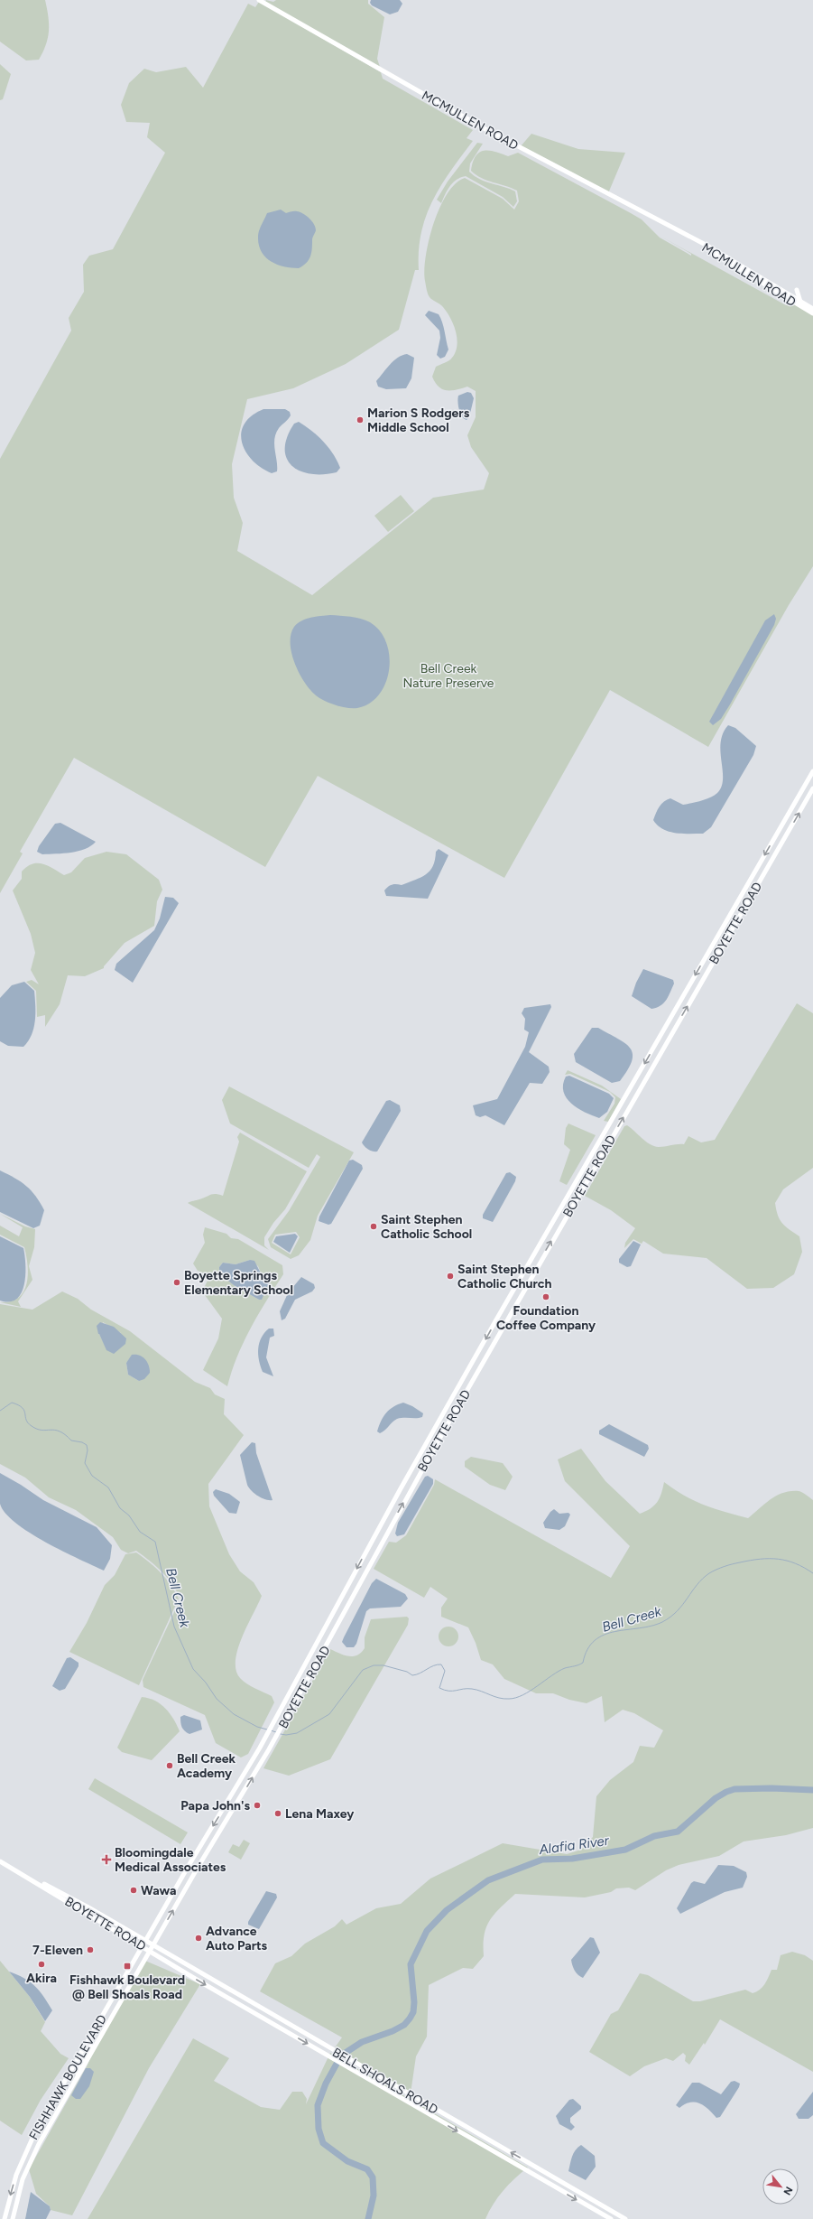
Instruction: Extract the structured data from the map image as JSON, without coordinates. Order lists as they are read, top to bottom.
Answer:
{
  "streets": {
    "main road": [
      "MCMULLEN ROAD",
      "BOYETTE ROAD",
      "FISHHAWK BOULEVARD",
      "BELL SHOALS ROAD"
    ]
  },
  "crossings": [
    ["BOYETTE ROAD", "FISHHAWK BOULEVARD"],
    ["BOYETTE ROAD", "BELL SHOALS ROAD"],
    ["FISHHAWK BOULEVARD", "BELL SHOALS ROAD"]
  ],
  "water": ["Bell Creek", "Alafia River"],
  "parks": ["Bell Creek Nature Preserve"],
  "places": {
    "other": [
      "Marion S Rodgers Middle School",
      "Saint Stephen Catholic School",
      "Saint Stephen Catholic Church",
      "Boyette Springs Elementary School",
      "Foundation Coffee Company",
      "Bell Creek Academy",
      "Papa John's",
      "Lena Maxey",
      "Wawa",
      "Advance Auto Parts",
      "7-Eleven",
      "Akira"
    ],
    "health": ["Bloomingdale Medical Associates"],
    "transit": ["Fishhawk Boulevard @ Bell Shoals Road"]
  },
  "north": "bottom right"
}
